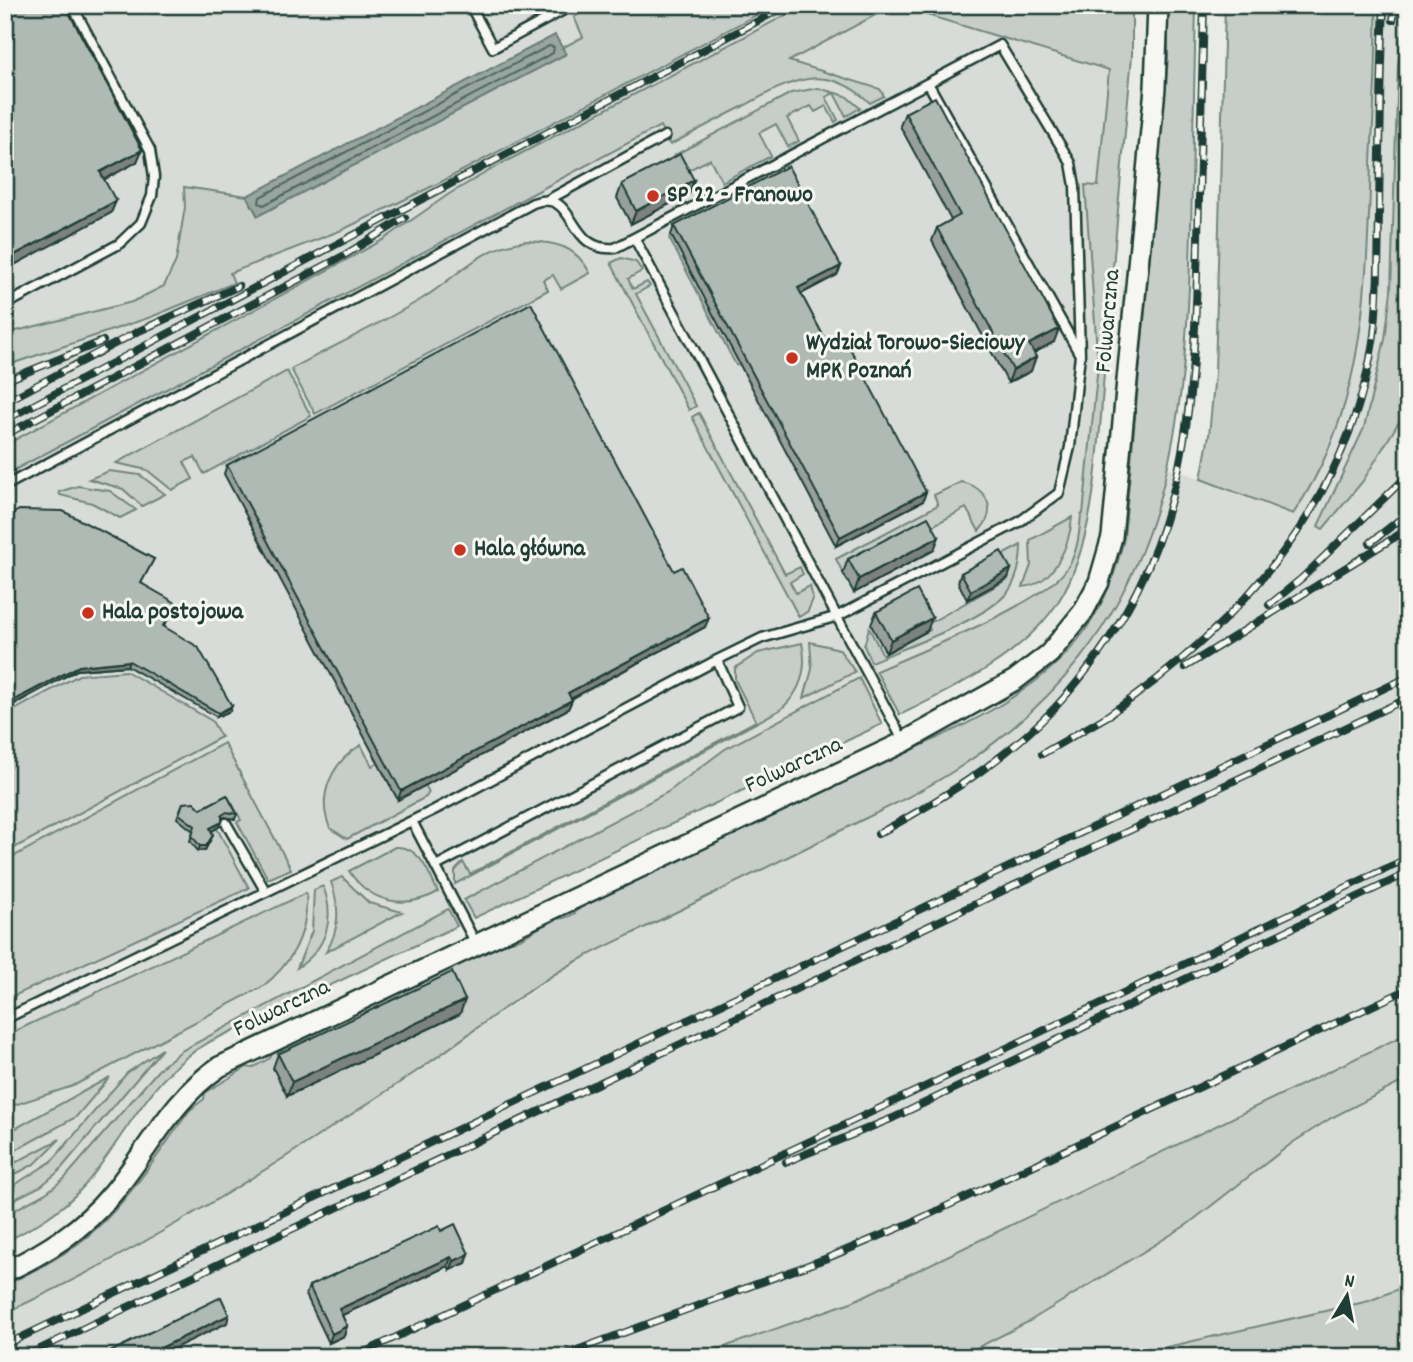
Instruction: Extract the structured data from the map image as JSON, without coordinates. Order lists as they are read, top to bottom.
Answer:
{
  "streets": {
    "street": ["Folwarczna"]
  },
  "places": [
    "SP 22 - Franowo",
    "Wydział Torowo-Sieciowy MPK Poznań",
    "Hala główna",
    "Hala postojowa"
  ],
  "north": "top"
}
